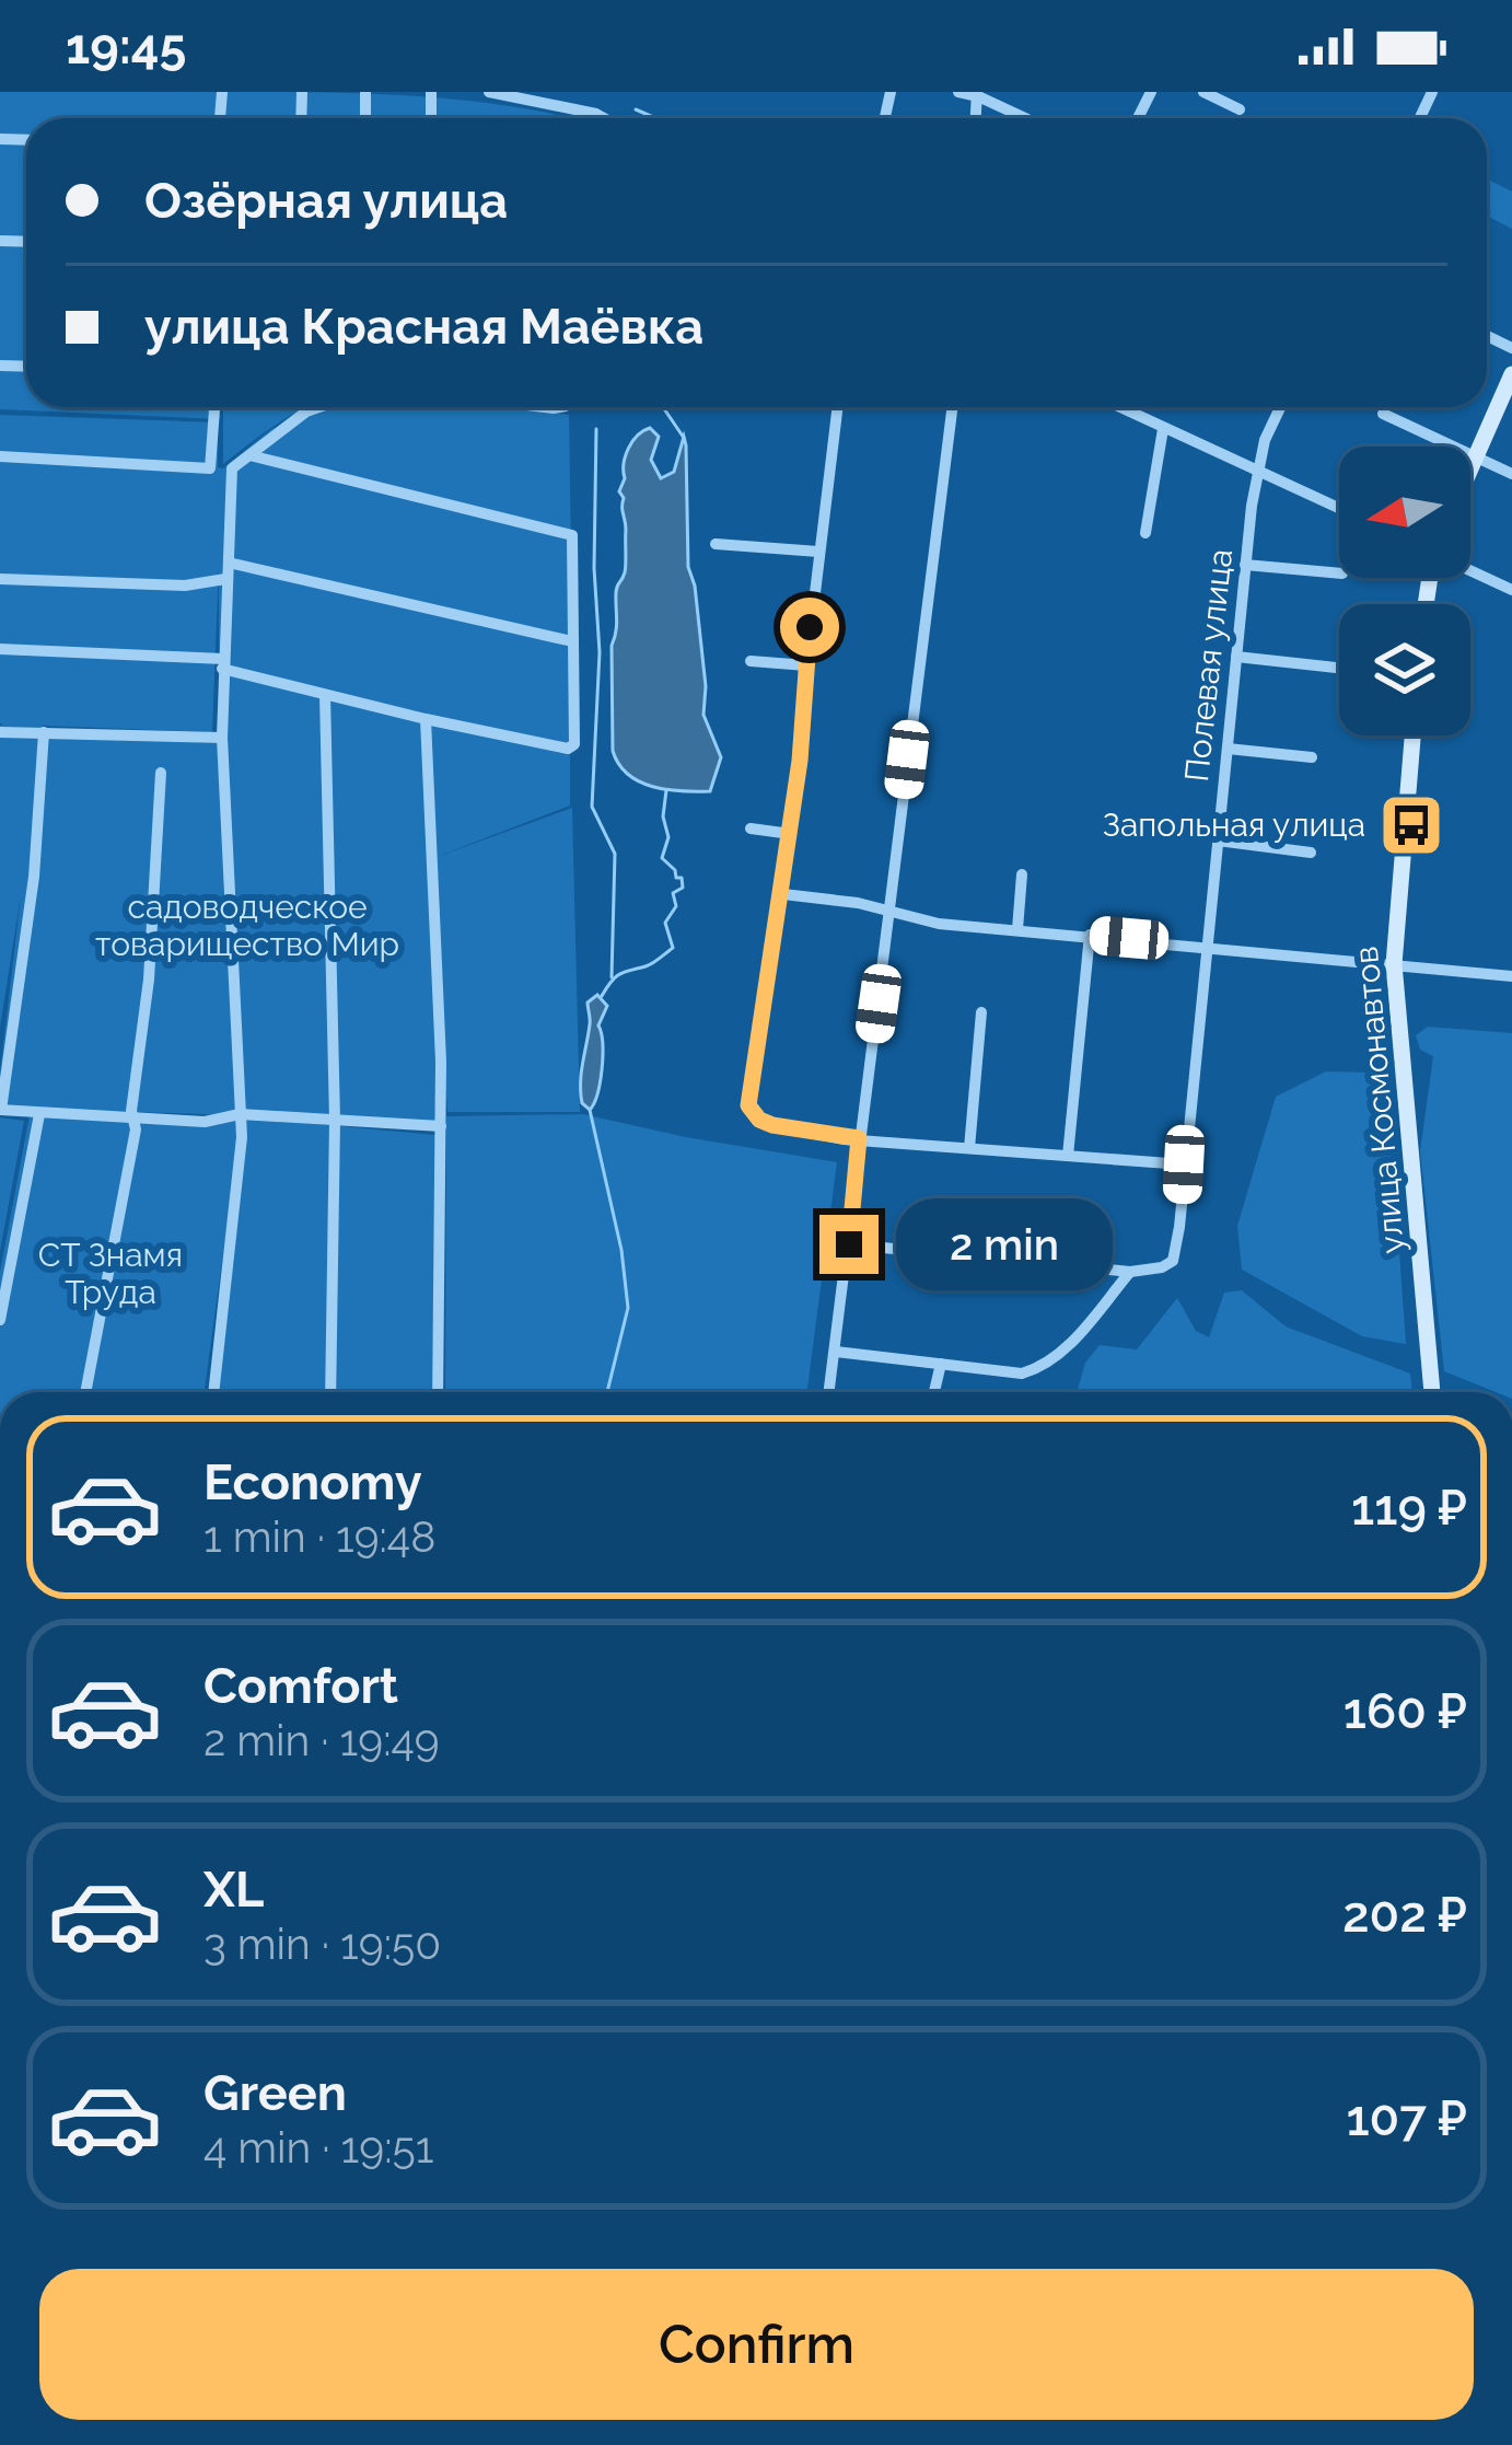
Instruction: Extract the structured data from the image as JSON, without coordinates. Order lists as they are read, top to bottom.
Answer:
{
  "streets": {
    "street": ["Полевая улица", "улица Космонавтов"]
  },
  "parks": ["садоводческое товарищество Мир", "СТ Знамя Труда"],
  "places": {
    "bus stop": ["Запольная улица"]
  },
  "north": "left",
  "page": {
    "status": "19:45",
    "banner": ["Озёрная улица", "улица Красная Маёвка"],
    "bubble": "2 min",
    "list": [
      {
        "name": "Economy",
        "note": "1 min · 19:48",
        "value": "119 ₽"
      },
      {
        "name": "Comfort",
        "note": "2 min · 19:49",
        "value": "160 ₽"
      },
      {
        "name": "XL",
        "note": "3 min · 19:50",
        "value": "202 ₽"
      },
      {
        "name": "Green",
        "note": "4 min · 19:51",
        "value": "107 ₽"
      }
    ],
    "buttons": "Confirm"
  }
}
